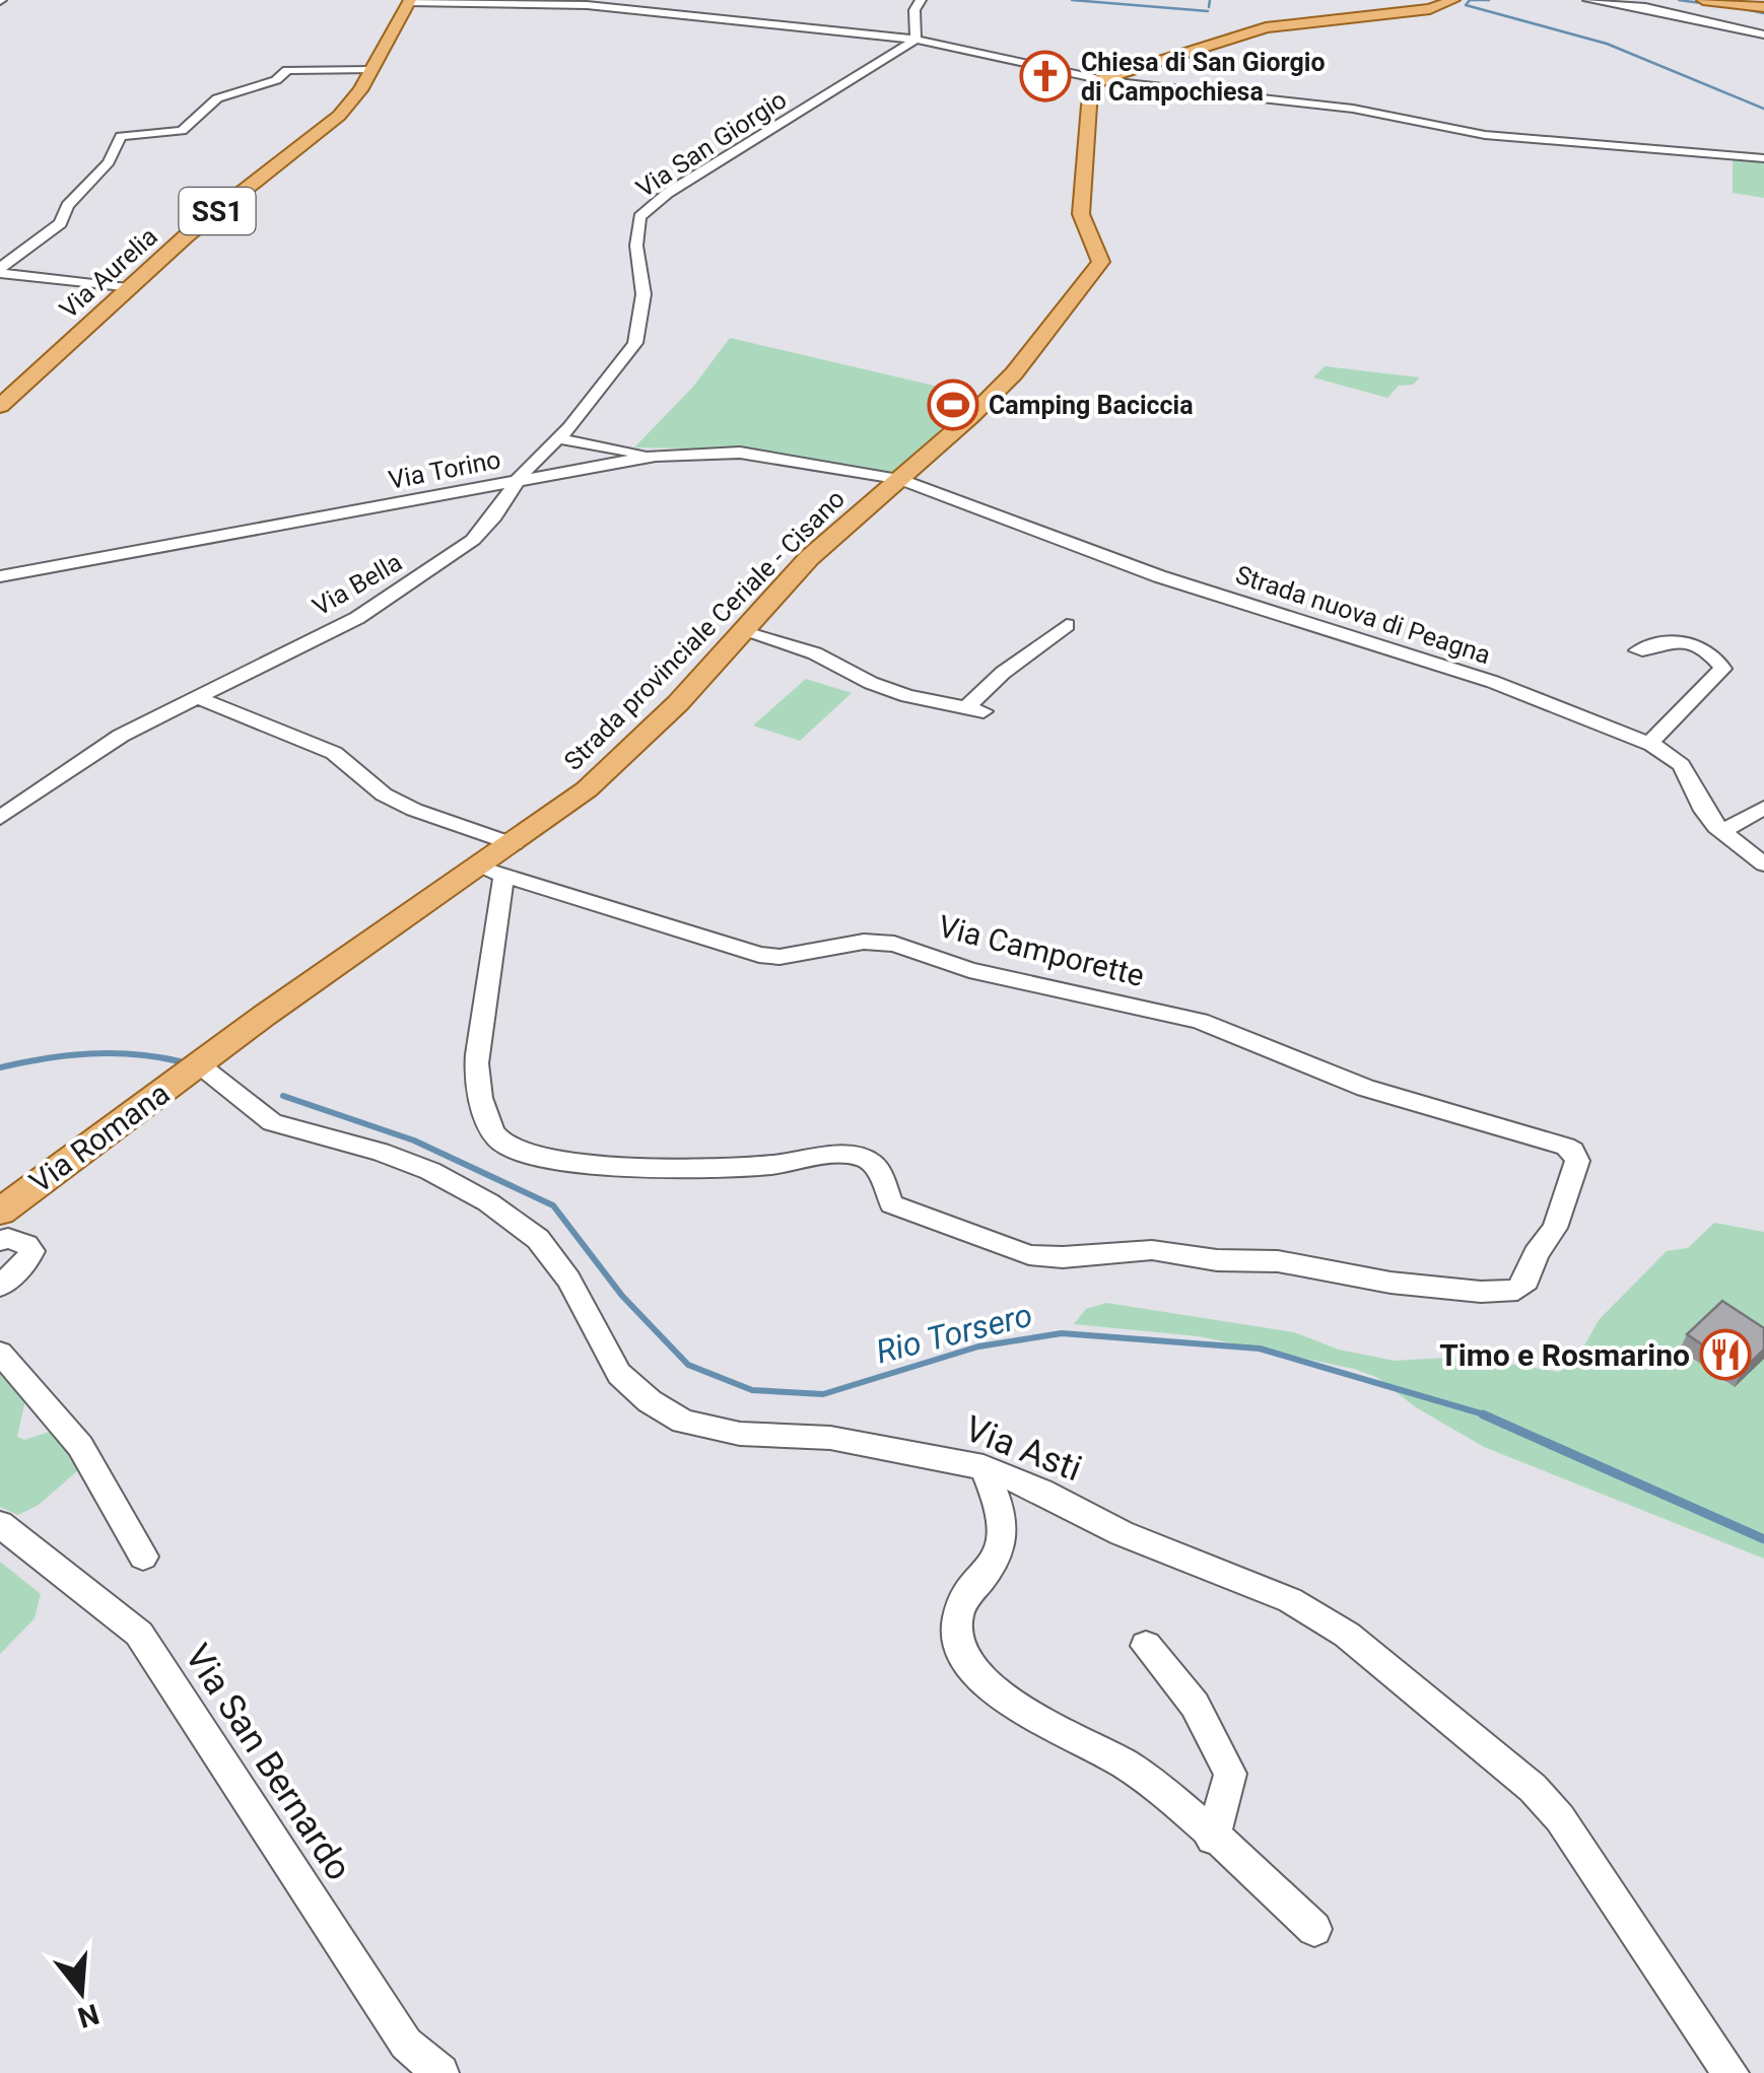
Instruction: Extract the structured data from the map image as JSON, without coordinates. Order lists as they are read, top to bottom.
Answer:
{
  "streets": {
    "main road": [
      "SS1",
      "Via Aurelia",
      "Strada provinciale Ceriale - Cisano",
      "Via Romana"
    ],
    "street": [
      "Via San Giorgio",
      "Via Torino",
      "Via Bella",
      "Strada nuova di Peagna",
      "Via Camporette",
      "Via Asti",
      "Via San Bernardo"
    ]
  },
  "crossings": [
    ["Via San Giorgio", "Via Torino"],
    ["Via San Giorgio", "Via Bella"],
    ["Via Torino", "Via Bella"],
    ["Via Torino", "Strada nuova di Peagna"],
    ["Via Torino", "Strada provinciale Ceriale - Cisano"],
    ["Strada nuova di Peagna", "Strada provinciale Ceriale - Cisano"],
    ["Strada provinciale Ceriale - Cisano", "Via Camporette"],
    ["Strada provinciale Ceriale - Cisano", "Via Romana"],
    ["Strada provinciale Ceriale - Cisano", "Via Asti"],
    ["Via Romana", "Via Asti"]
  ],
  "water": ["Rio Torsero"],
  "places": {
    "church": ["Chiesa di San Giorgio di Campochiesa"],
    "sports": ["Camping Baciccia"],
    "restaurant": ["Timo e Rosmarino"]
  },
  "north": "bottom"
}
